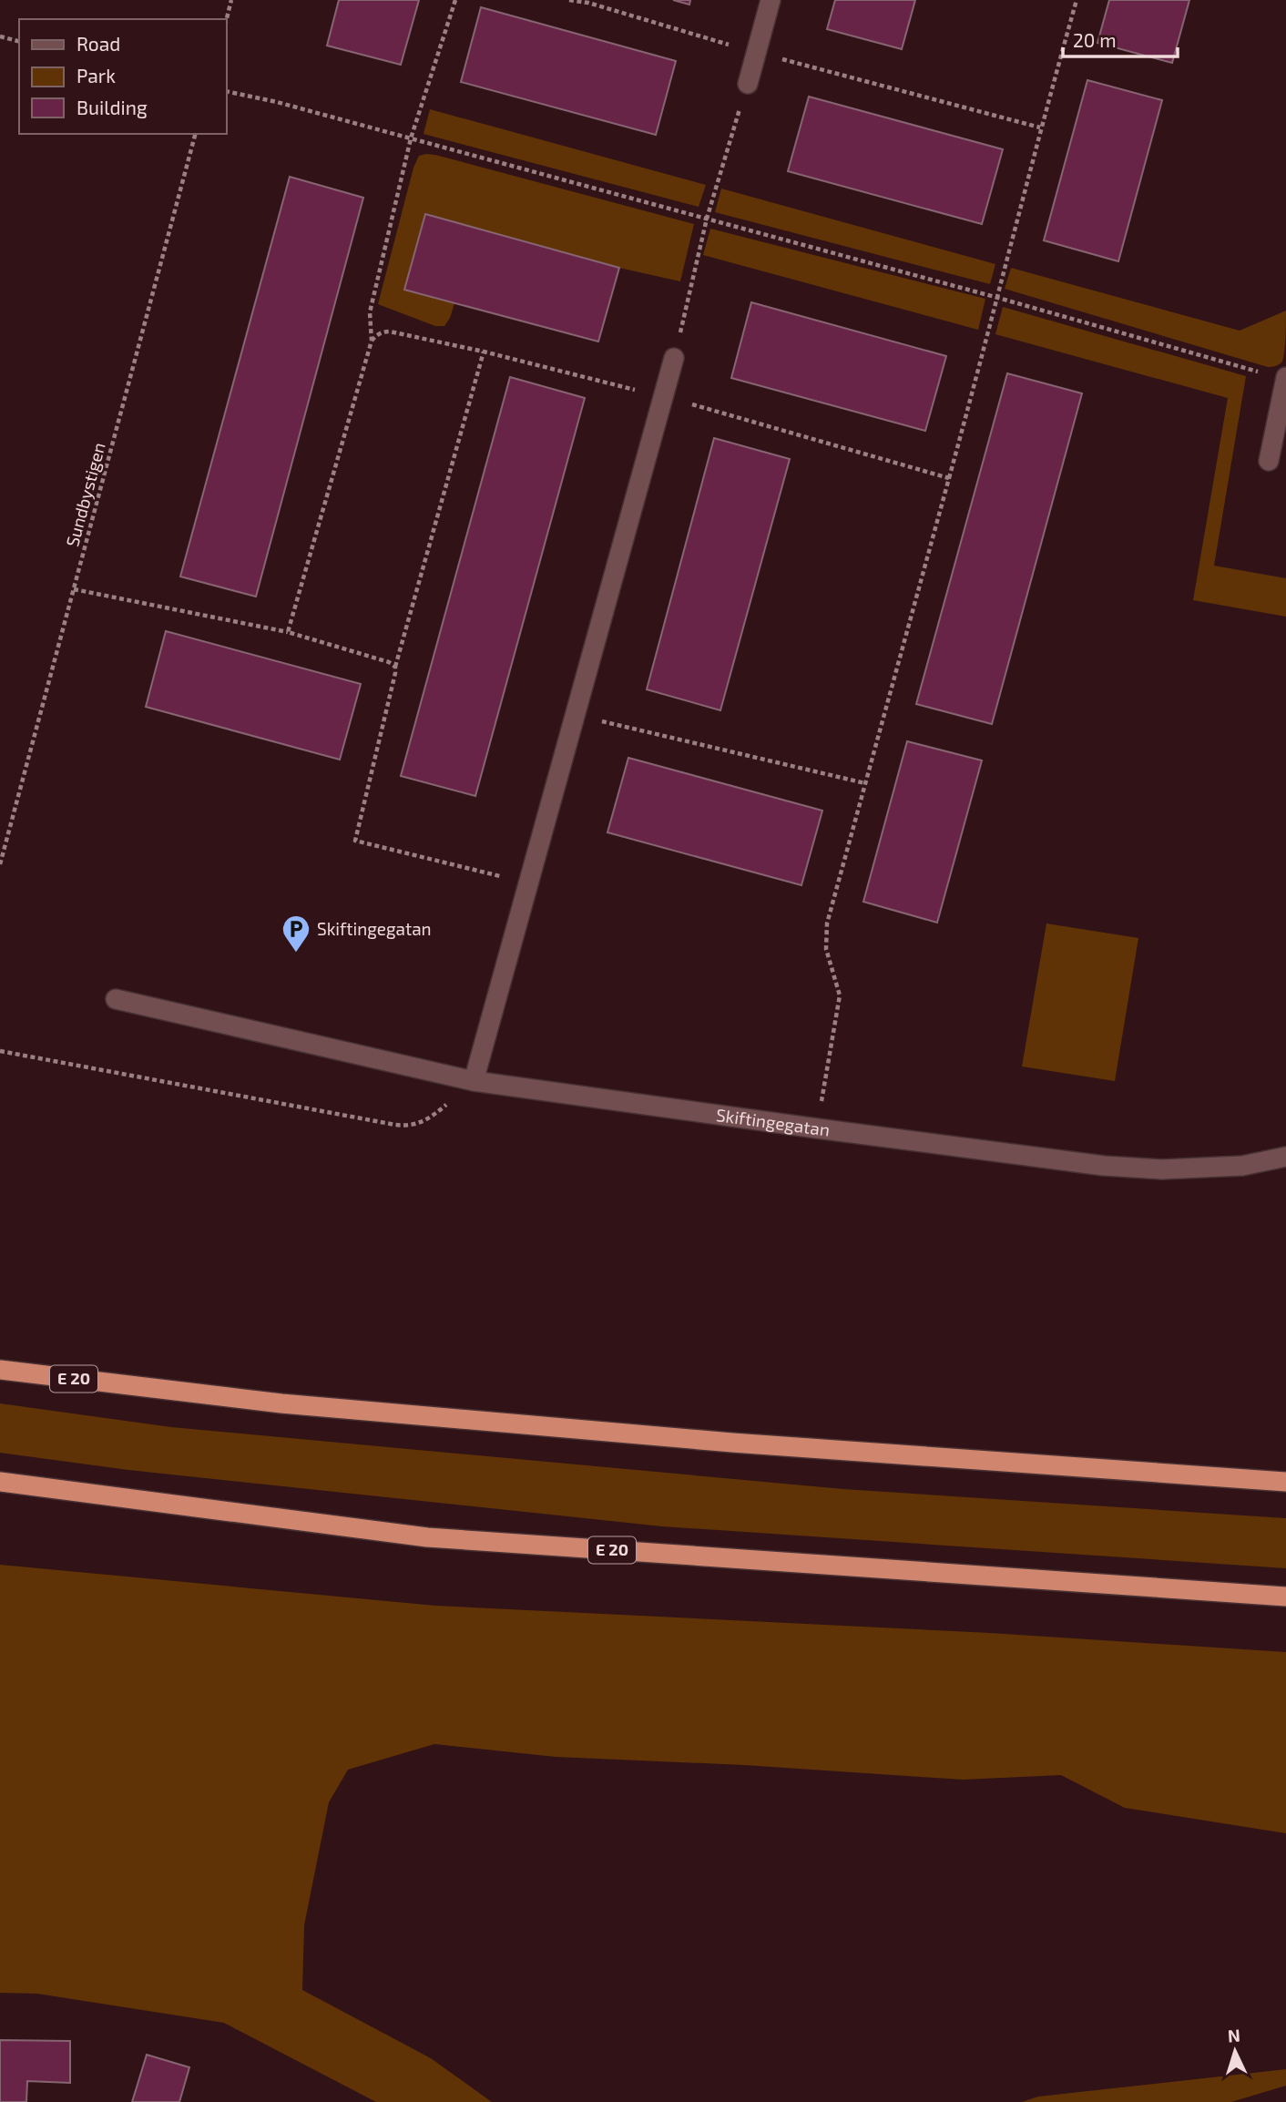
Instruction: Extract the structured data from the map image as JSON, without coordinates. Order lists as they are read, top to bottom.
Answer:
{
  "streets": {
    "highway": ["E 20"],
    "street": ["Skiftingegatan"],
    "path": ["Sundbystigen"]
  },
  "places": {
    "parking": ["Skiftingegatan"]
  },
  "legend": ["Road", "Park", "Building"],
  "scale_bar": "20 m",
  "north": "top"
}
